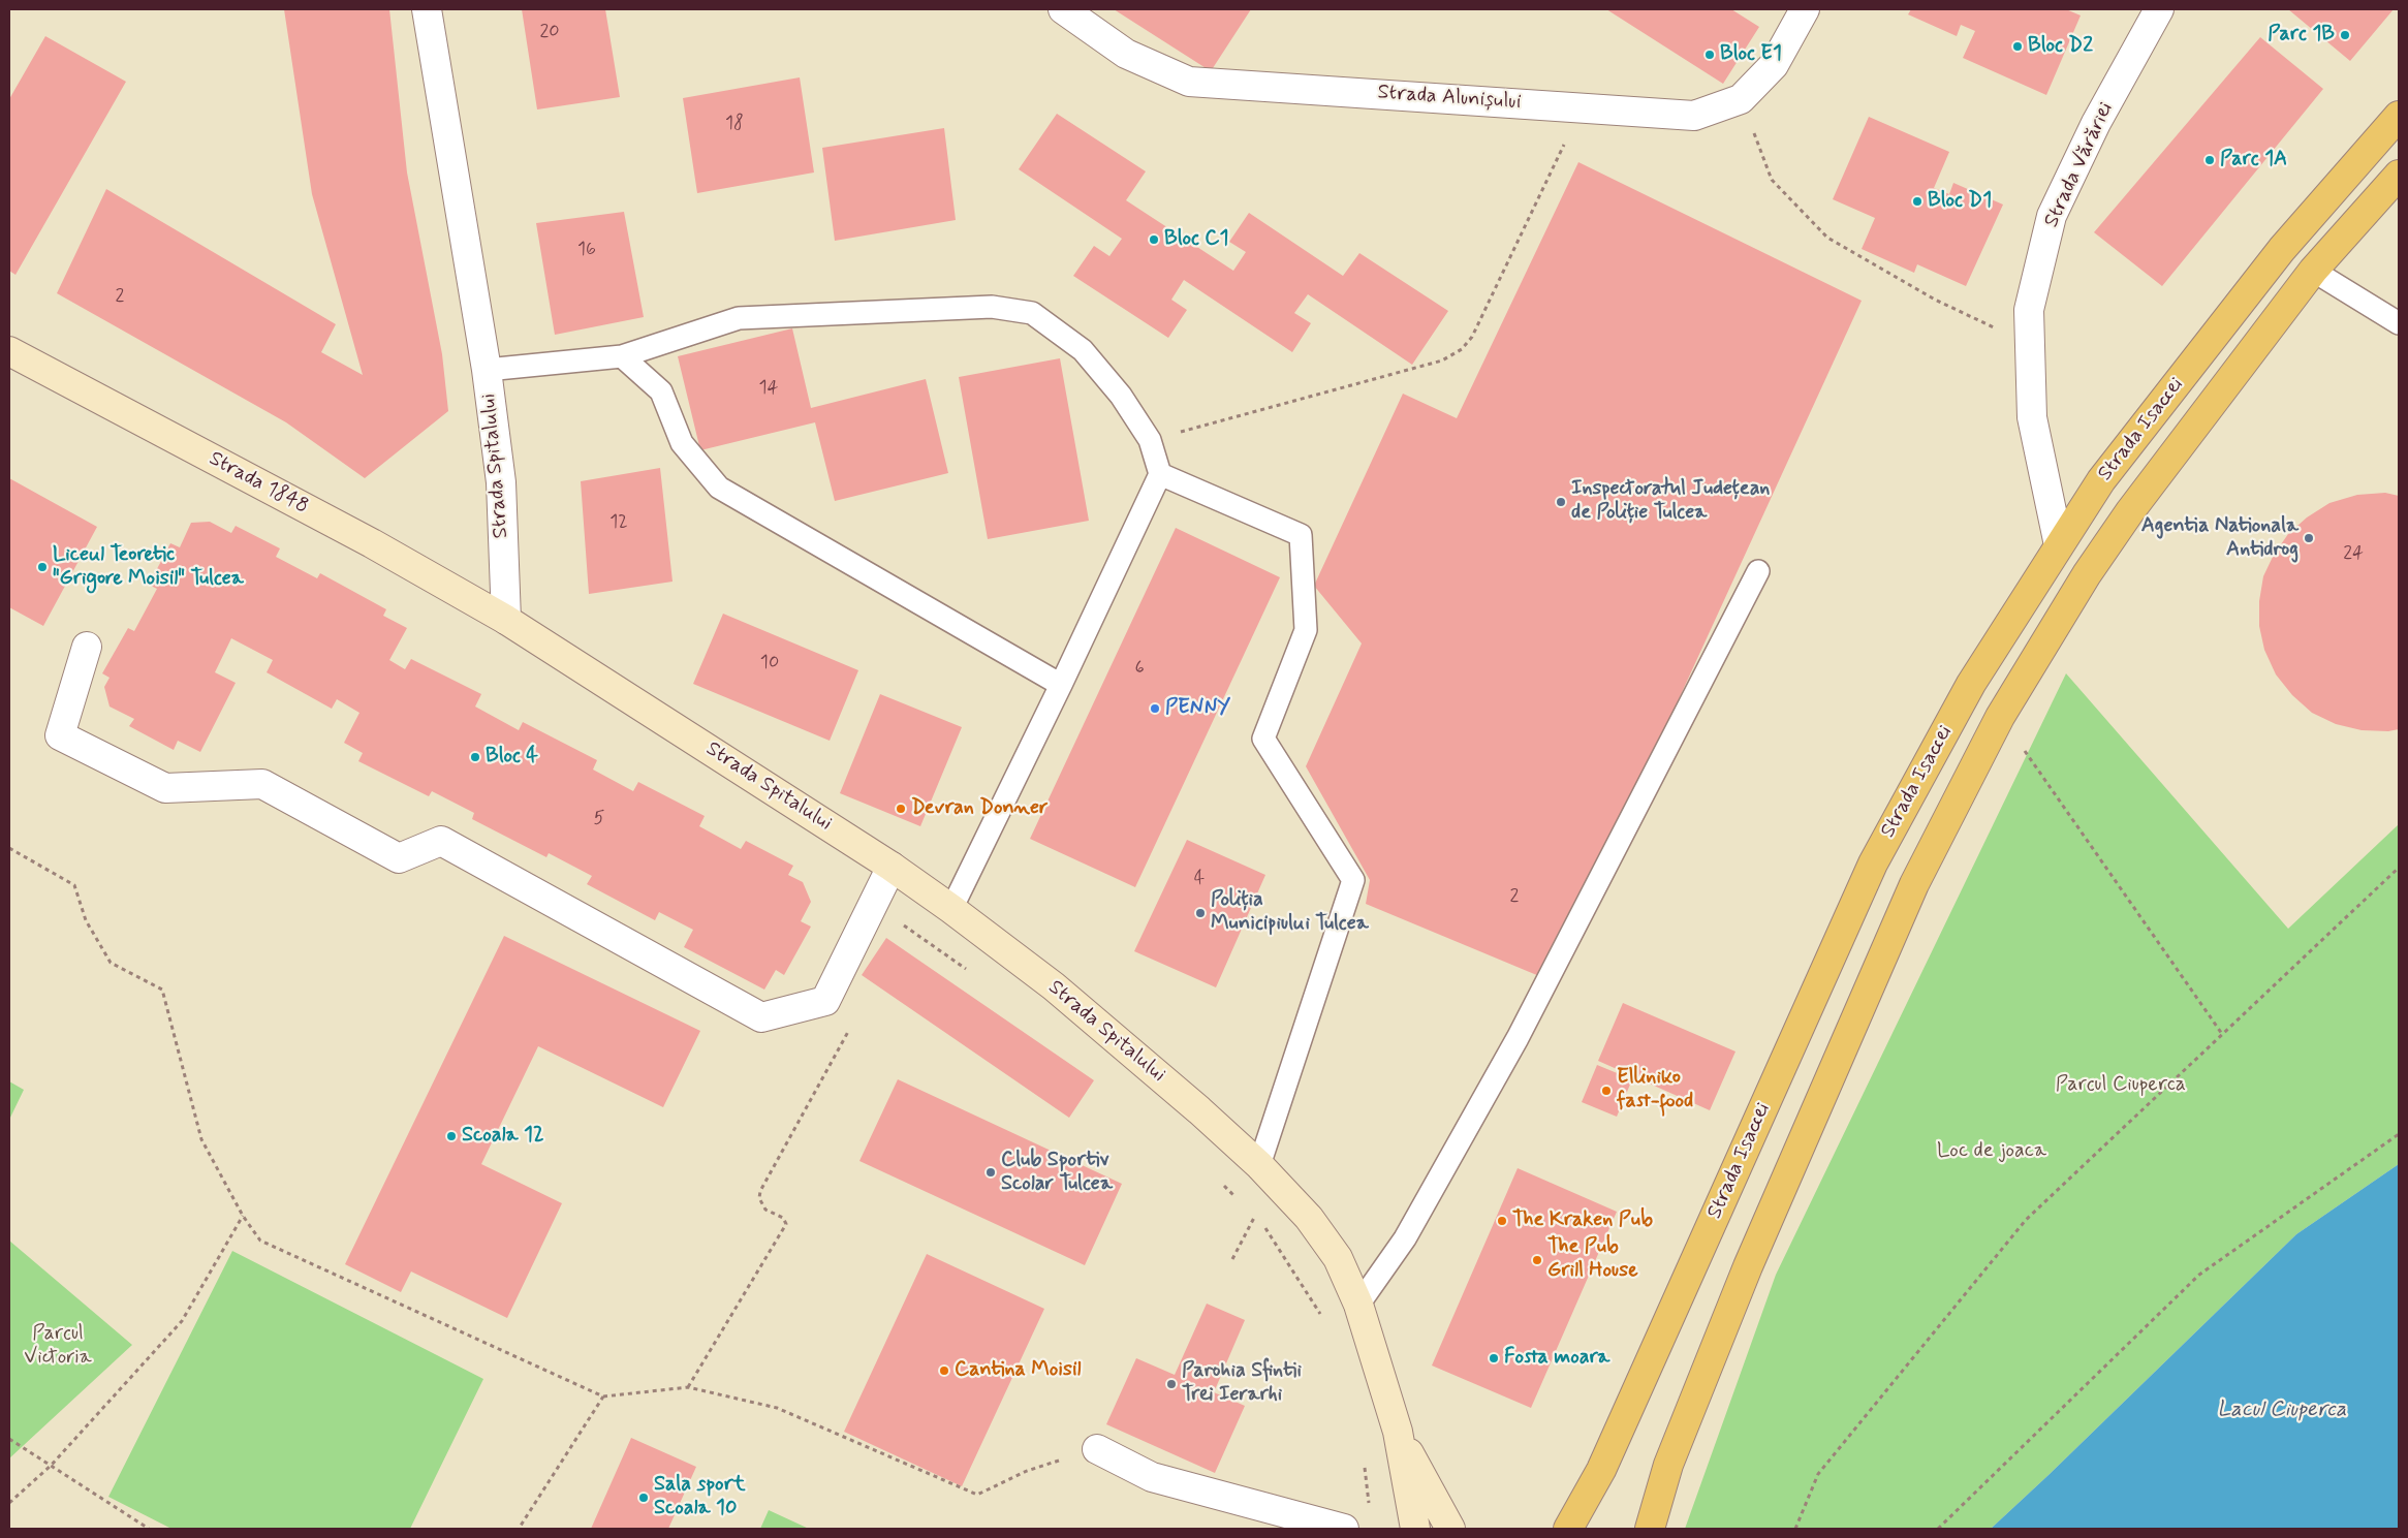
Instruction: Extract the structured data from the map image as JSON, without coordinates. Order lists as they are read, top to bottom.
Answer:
{
  "streets": {
    "main road": ["Strada Isaccei", "Strada Spitalului", "Strada 1848"],
    "street": ["Strada Alunișului", "Strada Vărăriei"]
  },
  "crossings": [
    ["Strada Vărăriei", "Strada Isaccei"],
    ["Strada Spitalului", "Strada 1848"]
  ],
  "water": ["Lacul Ciuperca"],
  "parks": ["Parcul Ciuperca", "Loc de joaca", "Parcul Victoria"],
  "places": [
    "Parc 1B",
    "Bloc D2",
    "Bloc E1",
    "Parc 1A",
    "Bloc D1",
    "Bloc C1",
    "Inspectoratul Județean de Poliție Tulcea",
    "Agentia Nationala Antidrog",
    "Liceul Teoretic \"Grigore Moisil\" Tulcea",
    "PENNY",
    "Bloc 4",
    "Devran Donner",
    "Poliția Municipiului Tulcea",
    "Elliniko fast-food",
    "Scoala 12",
    "Club Sportiv Scolar Tulcea",
    "The Kraken Pub",
    "The Pub Grill House",
    "Fosta moara",
    "Cantina Moisil",
    "Parohia Sfintii Trei Ierarhi",
    "Sala sport Scoala 10"
  ],
  "house_numbers": [
    "20",
    "18",
    "16",
    "2",
    "14",
    "12",
    "24",
    "10",
    "6",
    "5",
    "4",
    "2"
  ]
}
